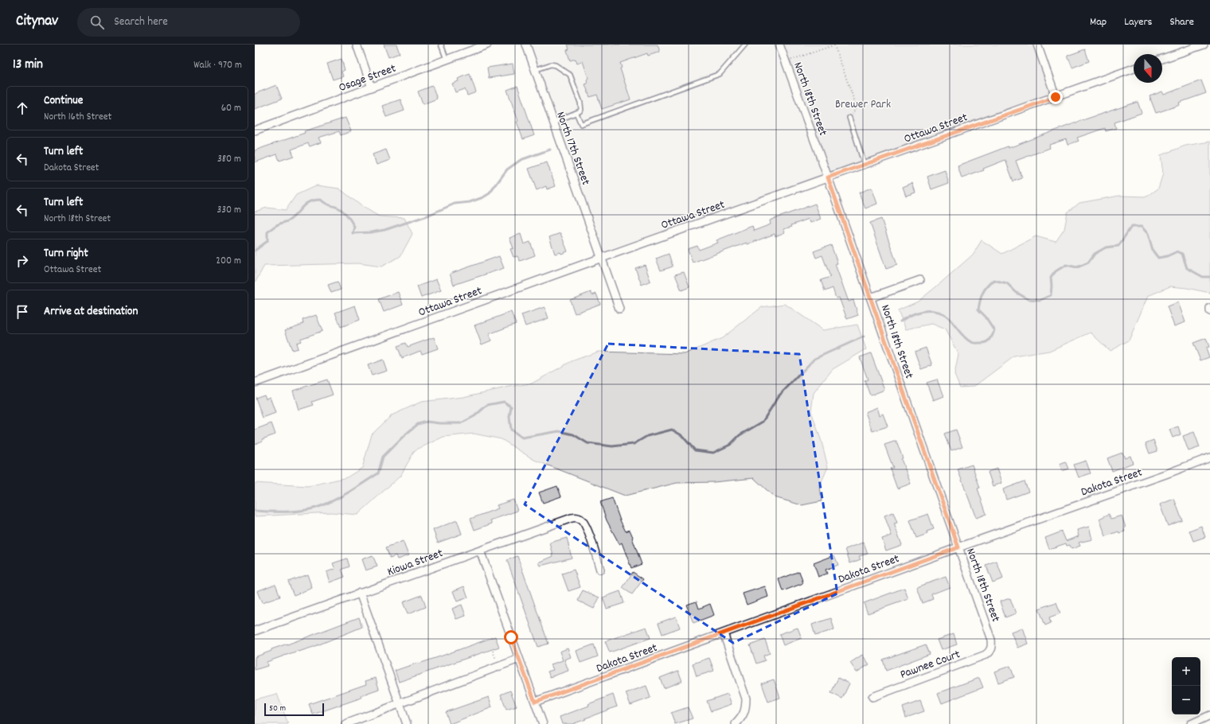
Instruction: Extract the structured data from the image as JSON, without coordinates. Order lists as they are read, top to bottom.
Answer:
{
  "streets": {
    "street": [
      "Osage Street",
      "North 18th Street",
      "Ottawa Street",
      "North 17th Street",
      "Dakota Street",
      "Kiowa Street",
      "Pawnee Court"
    ]
  },
  "crossings": [
    ["North 18th Street", "Ottawa Street"],
    ["North 18th Street", "Dakota Street"],
    ["North 18th Street", "Pawnee Court"],
    ["Ottawa Street", "North 17th Street"]
  ],
  "parks": ["Brewer Park"],
  "scale_bar": "50 m",
  "north": "bottom",
  "page": {
    "header": "Citynav",
    "search": "Search here",
    "nav": ["Map", "Layers", "Share"],
    "heading": ["13 min", "Walk · 970 m"],
    "list": [
      ["Continue", "North 16th Street", "60 m"],
      ["Turn left", "Dakota Street", "380 m"],
      ["Turn left", "North 18th Street", "330 m"],
      ["Turn right", "Ottawa Street", "200 m"],
      "Arrive at destination"
    ],
    "map_buttons": ["+", "−"],
    "scale": "50 m"
  }
}
